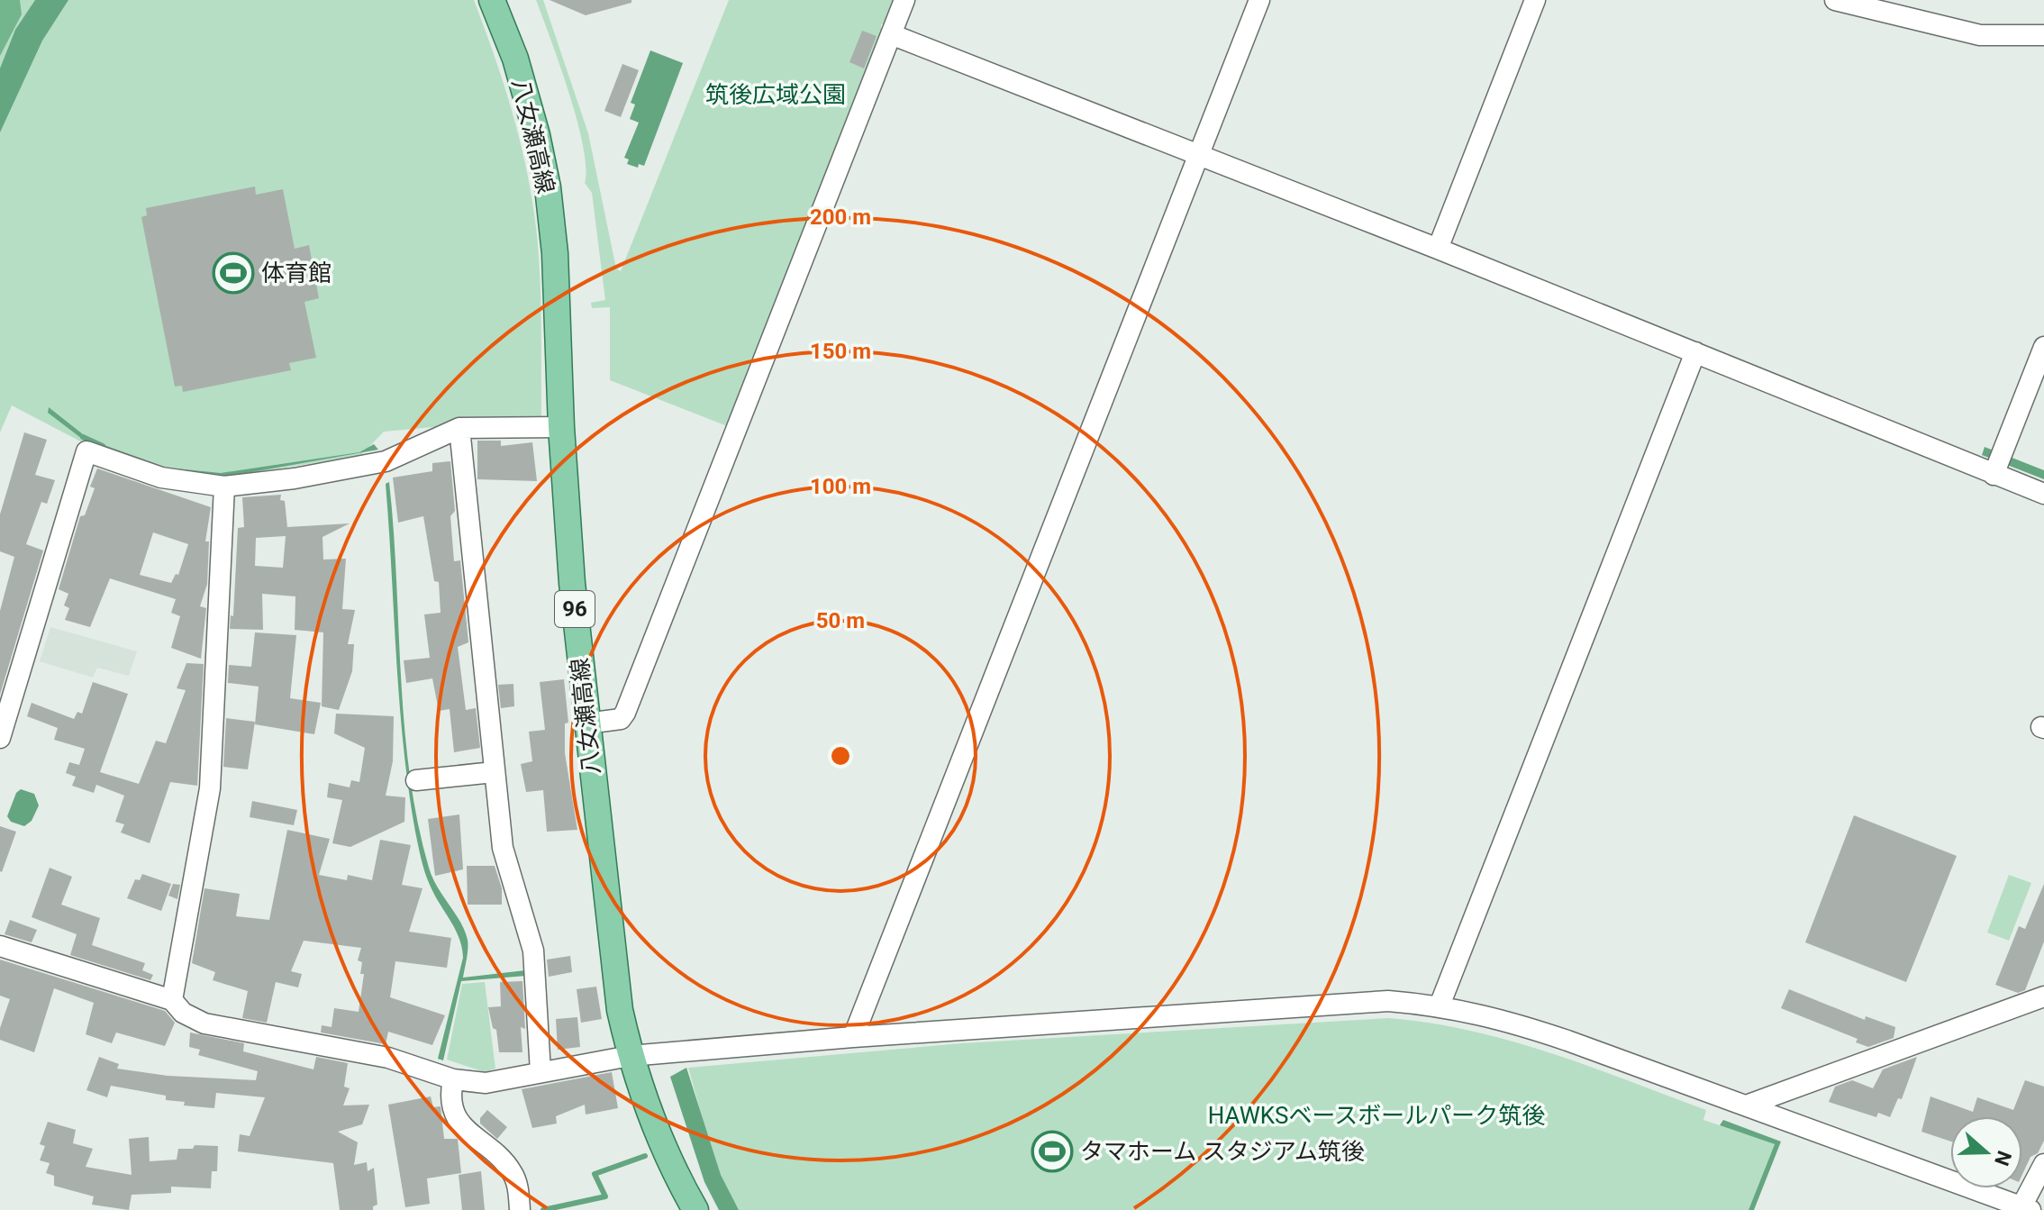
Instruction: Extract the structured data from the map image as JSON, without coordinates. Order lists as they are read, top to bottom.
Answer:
{
  "streets": {
    "main road": ["八女瀬高線", "96"]
  },
  "parks": ["筑後広域公園", "HAWKSベースボールパーク筑後"],
  "places": {
    "sports": ["体育館", "タマホーム スタジアム筑後"]
  },
  "north": "right",
  "rings": [
    "200 m",
    "150 m",
    "100 m",
    "50 m"
  ]
}
